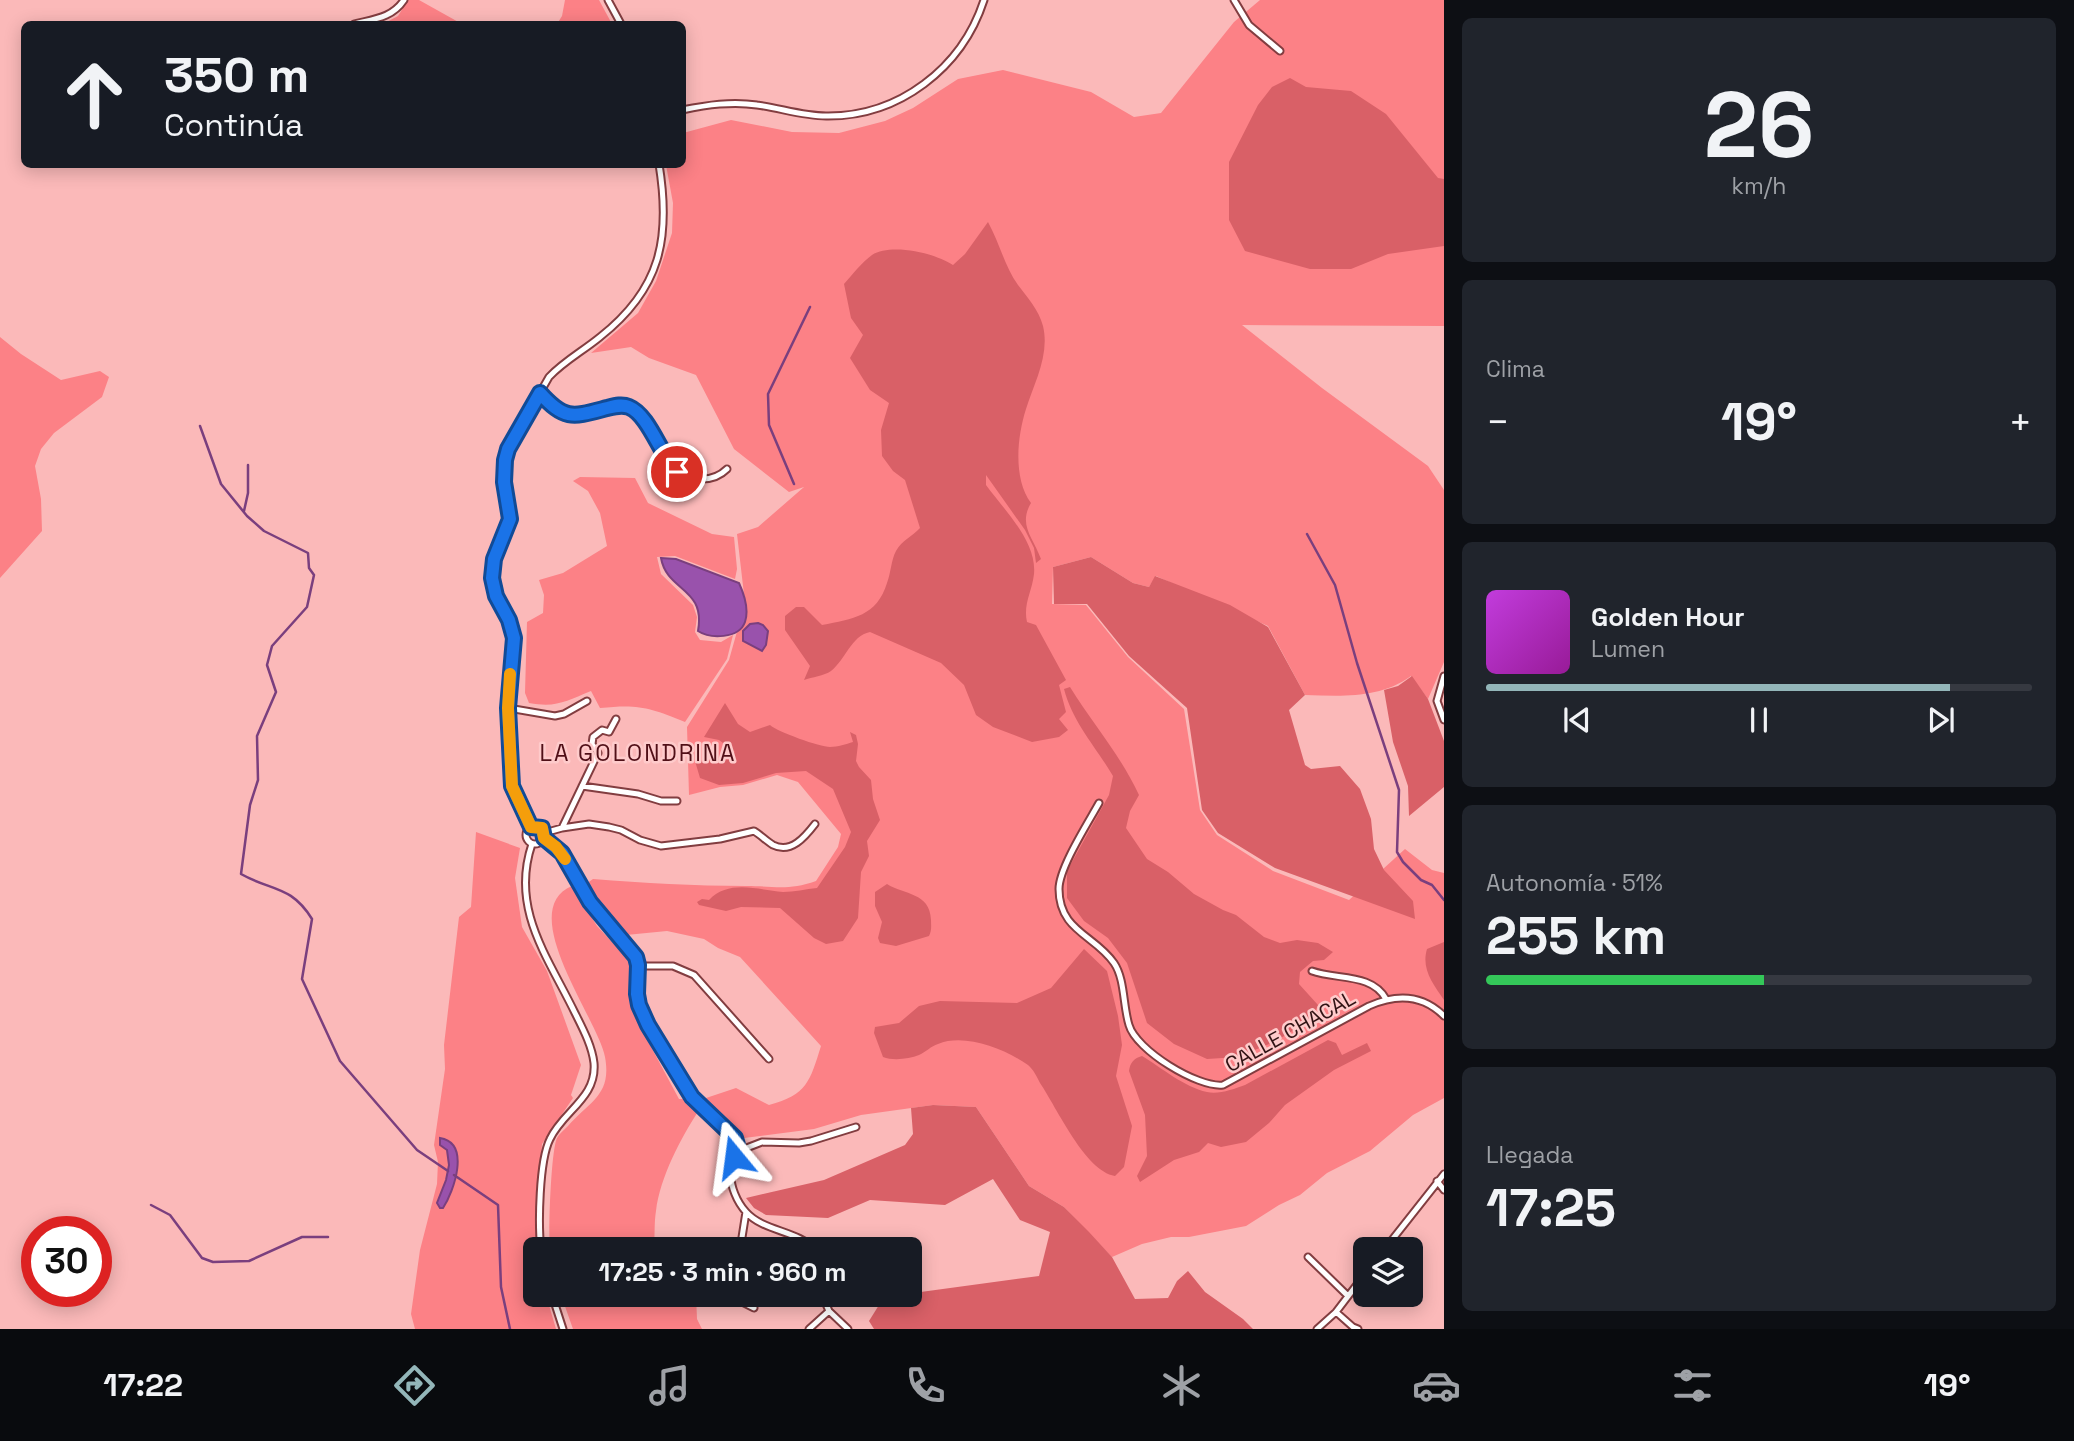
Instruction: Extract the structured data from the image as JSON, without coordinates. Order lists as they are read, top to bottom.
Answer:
{
  "streets": {
    "street": ["CALLE CHACAL"]
  },
  "districts": ["LA GOLONDRINA"],
  "page": {
    "tile": [
      ["26", "km/h"],
      "Clima",
      ["Autonomía · 51%", "255 km"],
      ["Llegada", "17:25"]
    ],
    "turn": ["350 m", "Continúa"],
    "heat": ["−", "19°", "+"],
    "song": ["Golden Hour", "Lumen"],
    "limit": "30",
    "trip": "17:25 · 3 min · 960 m",
    "tabs": ["17:22", "19°"]
  }
}
